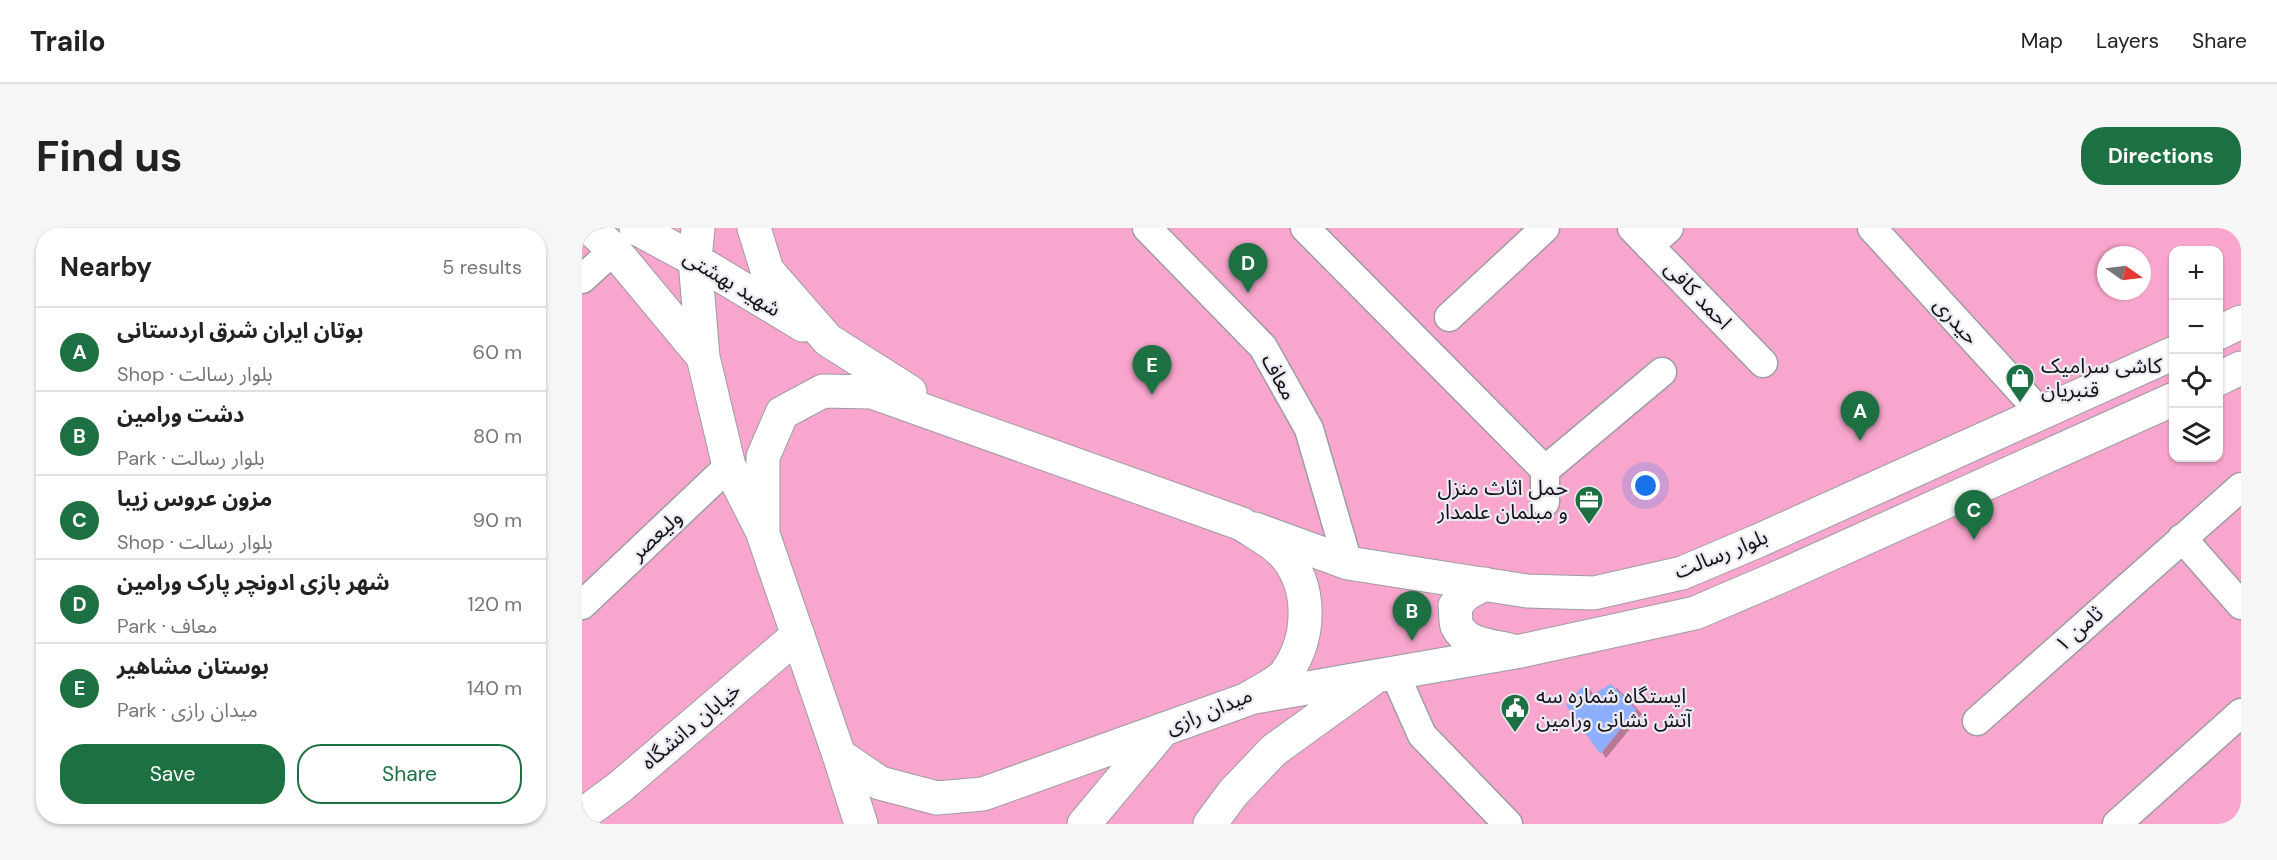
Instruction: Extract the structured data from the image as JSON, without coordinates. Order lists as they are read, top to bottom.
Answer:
{
  "streets": {
    "main road": [
      "شهید بهشتی",
      "بلوار رسالت",
      "میدان رازی",
      "خیابان دانشگاه"
    ],
    "street": [
      "احمد کافی",
      "حیدری",
      "معاف",
      "ولیعصر",
      "ثامن ۱"
    ]
  },
  "crossings": [
    ["شهید بهشتی", "میدان رازی"],
    ["حیدری", "بلوار رسالت"],
    ["معاف", "بلوار رسالت"],
    ["بلوار رسالت", "میدان رازی"],
    ["میدان رازی", "خیابان دانشگاه"]
  ],
  "places": {
    "shop": ["کاشی سرامیک قنبریان"],
    "office": ["حمل اثاث منزل و مبلمان علمدار"],
    "public building": ["ایستگاه شماره سه آتش نشانی ورامین"]
  },
  "north": "right",
  "page": {
    "header": "Trailo",
    "nav": ["Map", "Layers", "Share"],
    "buttons": [
      "Directions",
      ["Save", "Share"]
    ],
    "title": "Find us",
    "heading": ["Nearby", "5 results"],
    "pins": [
      "D",
      "E",
      "A",
      "C",
      "B"
    ],
    "map_buttons": ["+", "−"],
    "list": [
      {
        "mark": "A",
        "name": "بوتان ایران شرق اردستانی",
        "note": "Shop · بلوار رسالت",
        "value": "60 m"
      },
      {
        "mark": "B",
        "name": "دشت ورامین",
        "note": "Park · بلوار رسالت",
        "value": "80 m"
      },
      {
        "mark": "C",
        "name": "مزون عروس زیبا",
        "note": "Shop · بلوار رسالت",
        "value": "90 m"
      },
      {
        "mark": "D",
        "name": "شهر بازی ادونچر پارک ورامین",
        "note": "Park · معاف",
        "value": "120 m"
      },
      {
        "mark": "E",
        "name": "بوستان مشاهیر",
        "note": "Park · میدان رازی",
        "value": "140 m"
      }
    ]
  }
}
